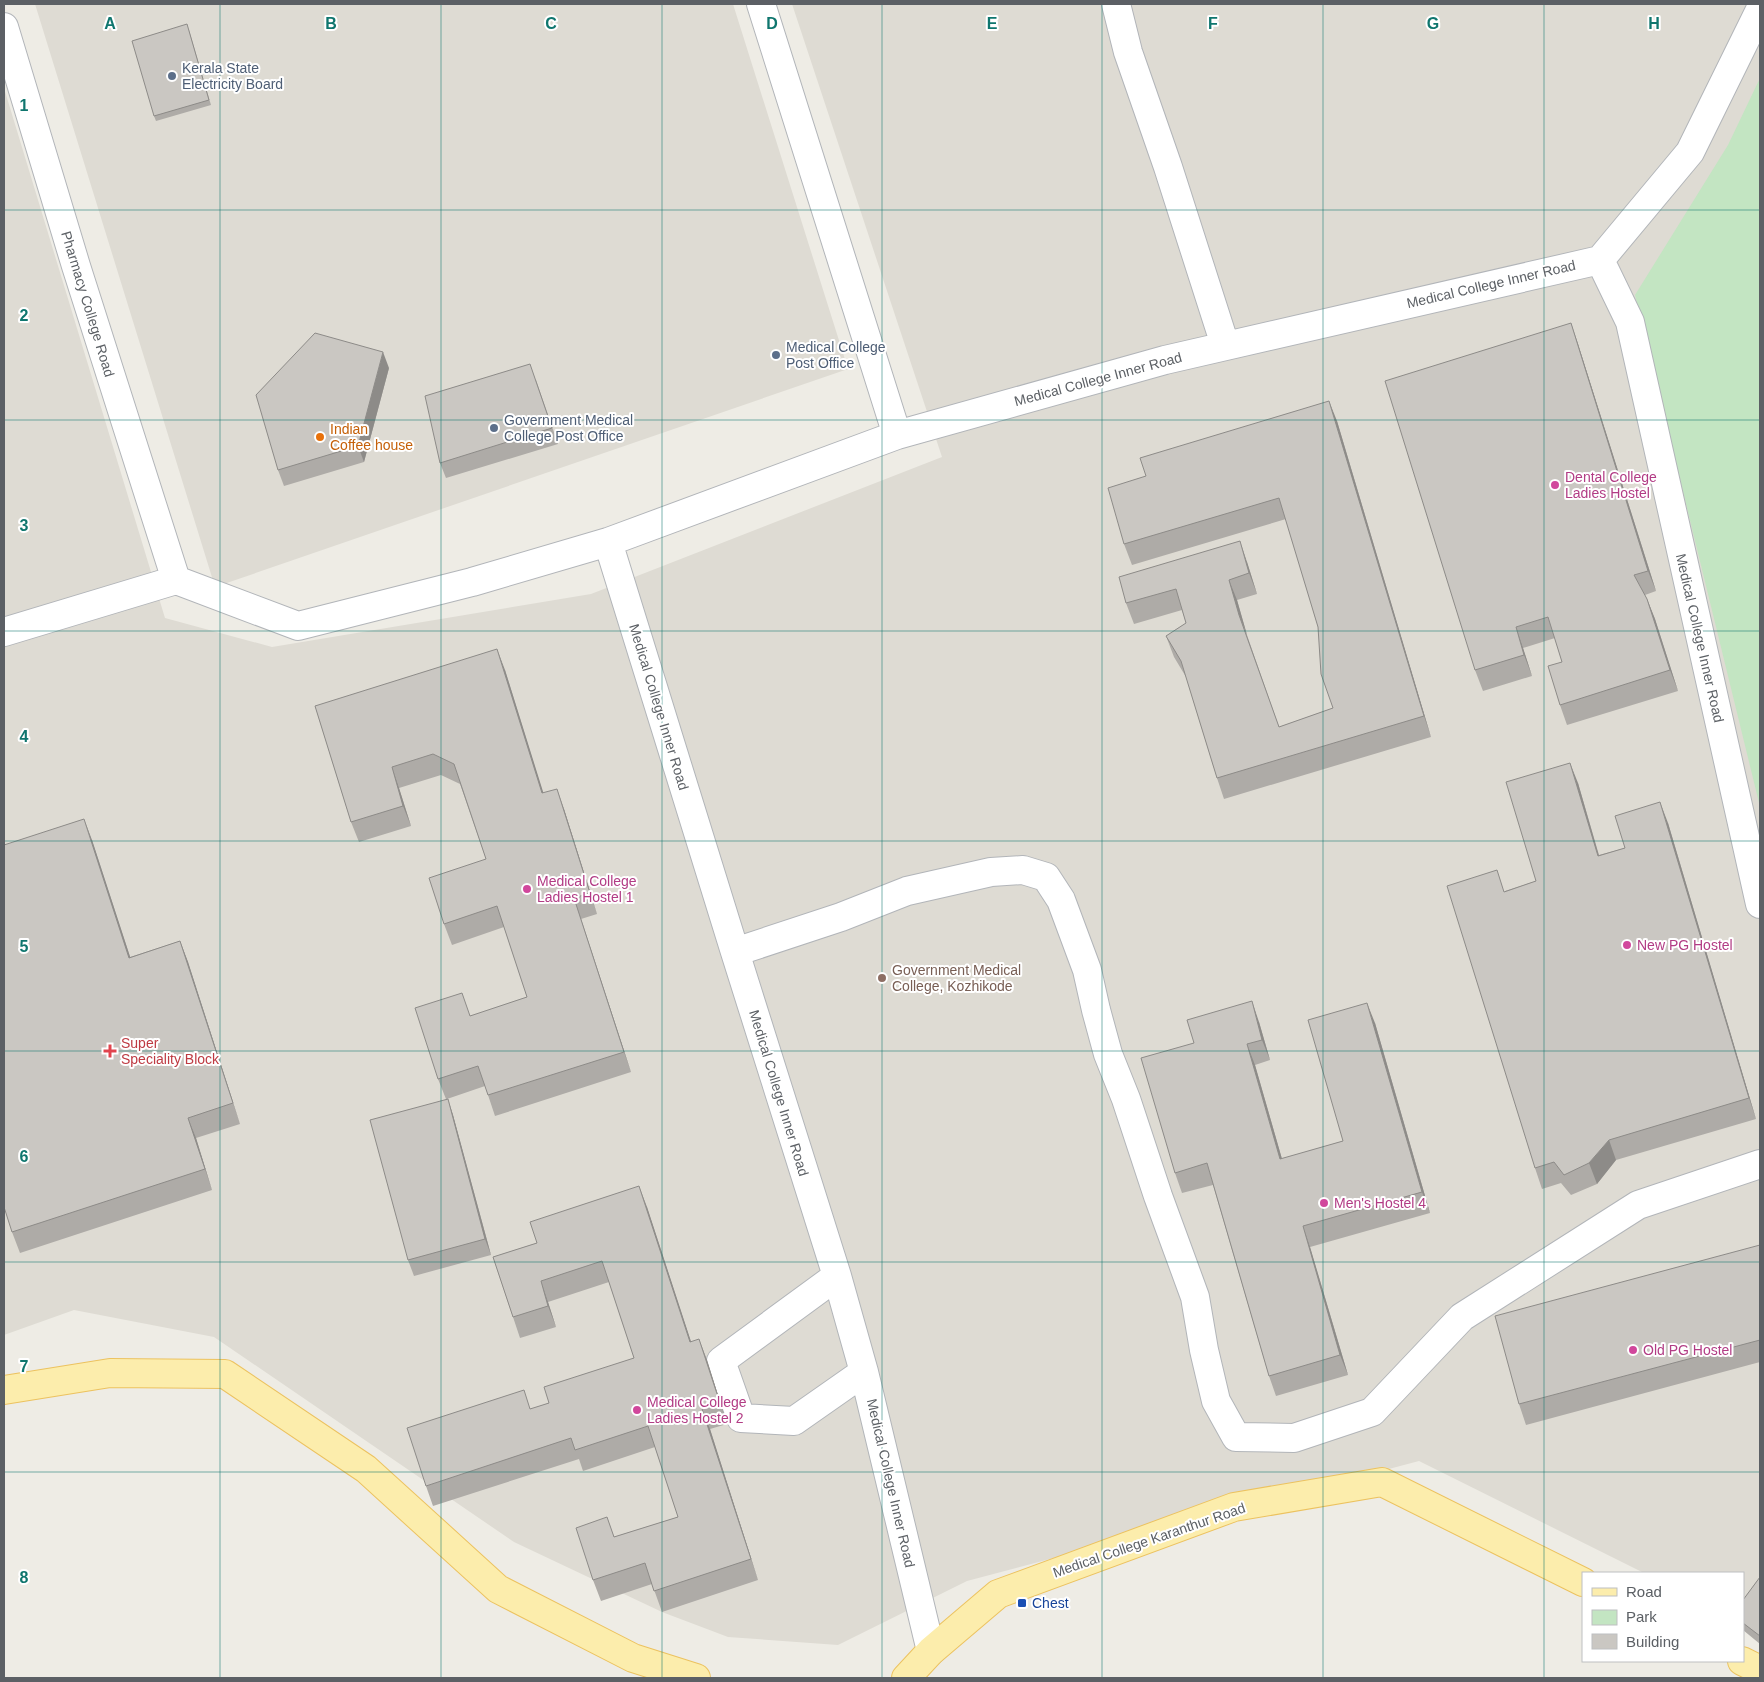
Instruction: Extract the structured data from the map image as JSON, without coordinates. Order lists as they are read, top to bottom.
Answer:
{
  "streets": {
    "main road": ["Medical College Karanthur Road"],
    "street": ["Medical College Inner Road", "Pharmacy College Road"]
  },
  "crossings": [
    ["Medical College Inner Road", "Pharmacy College Road"],
    ["Medical College Inner Road", "Medical College Karanthur Road"]
  ],
  "places": {
    "other": [
      "Kerala State Electricity Board",
      "Medical College Post Office",
      "Government Medical College Post Office",
      "Indian Coffee house",
      "Dental College Ladies Hostel",
      "Medical College Ladies Hostel 1",
      "New PG Hostel",
      "Government Medical College, Kozhikode",
      "Men's Hostel 4",
      "Old PG Hostel",
      "Medical College Ladies Hostel 2"
    ],
    "health": ["Super Speciality Block"],
    "transit": ["Chest"]
  },
  "legend": ["Road", "Park", "Building"],
  "grid": {
    "columns": [
      "A",
      "B",
      "C",
      "D",
      "E",
      "F",
      "G",
      "H"
    ],
    "rows": [
      "1",
      "2",
      "3",
      "4",
      "5",
      "6",
      "7",
      "8"
    ]
  }
}
